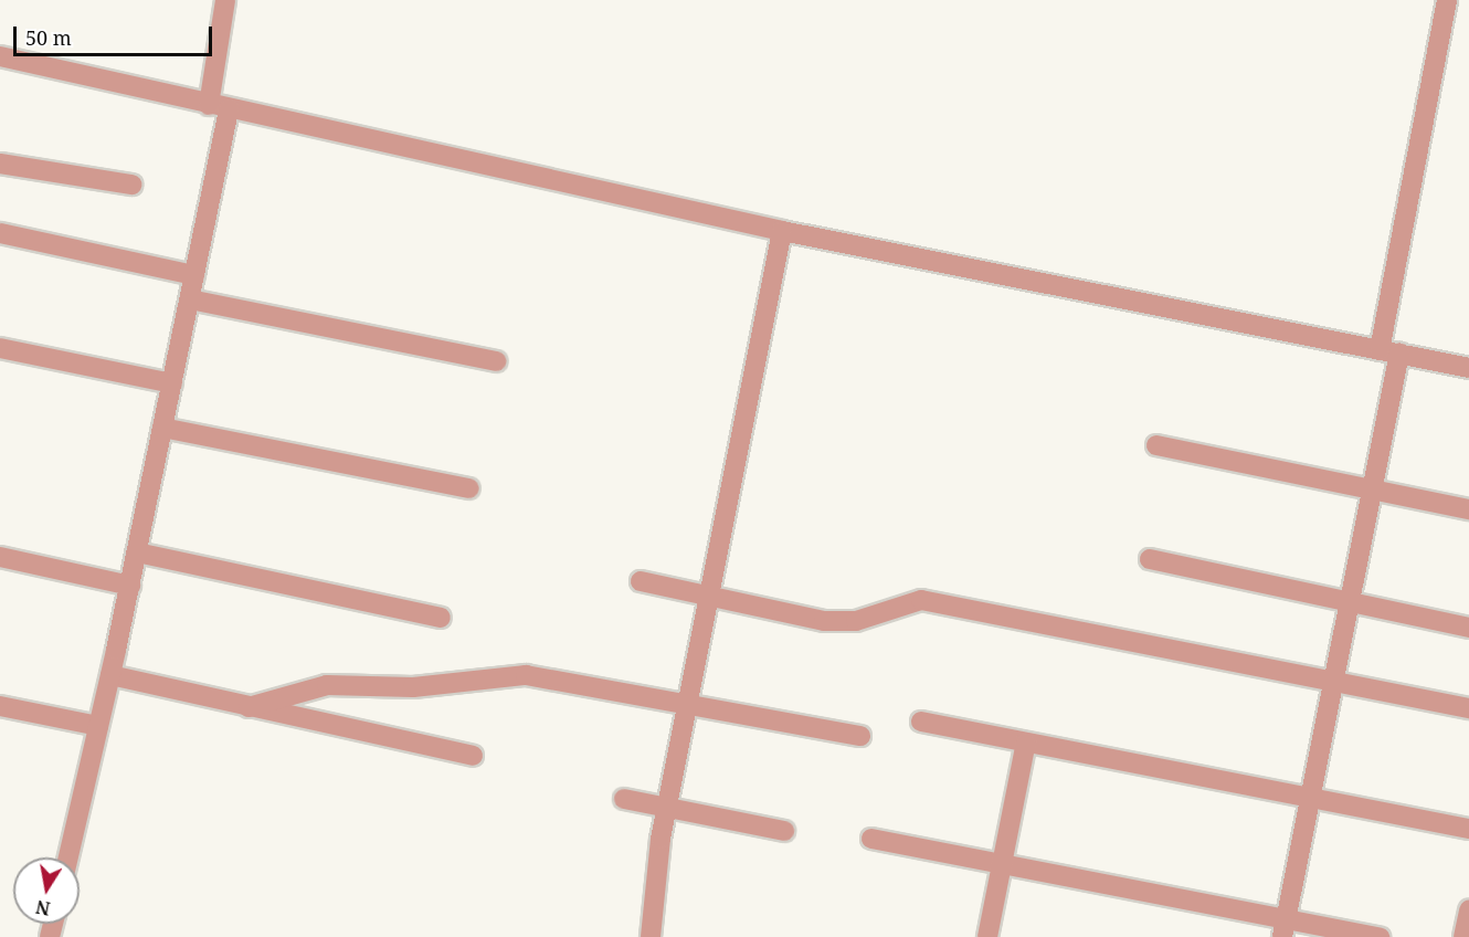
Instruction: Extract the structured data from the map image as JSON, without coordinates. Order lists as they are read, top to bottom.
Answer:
{
  "scale_bar": "50 m",
  "north": "bottom"
}
